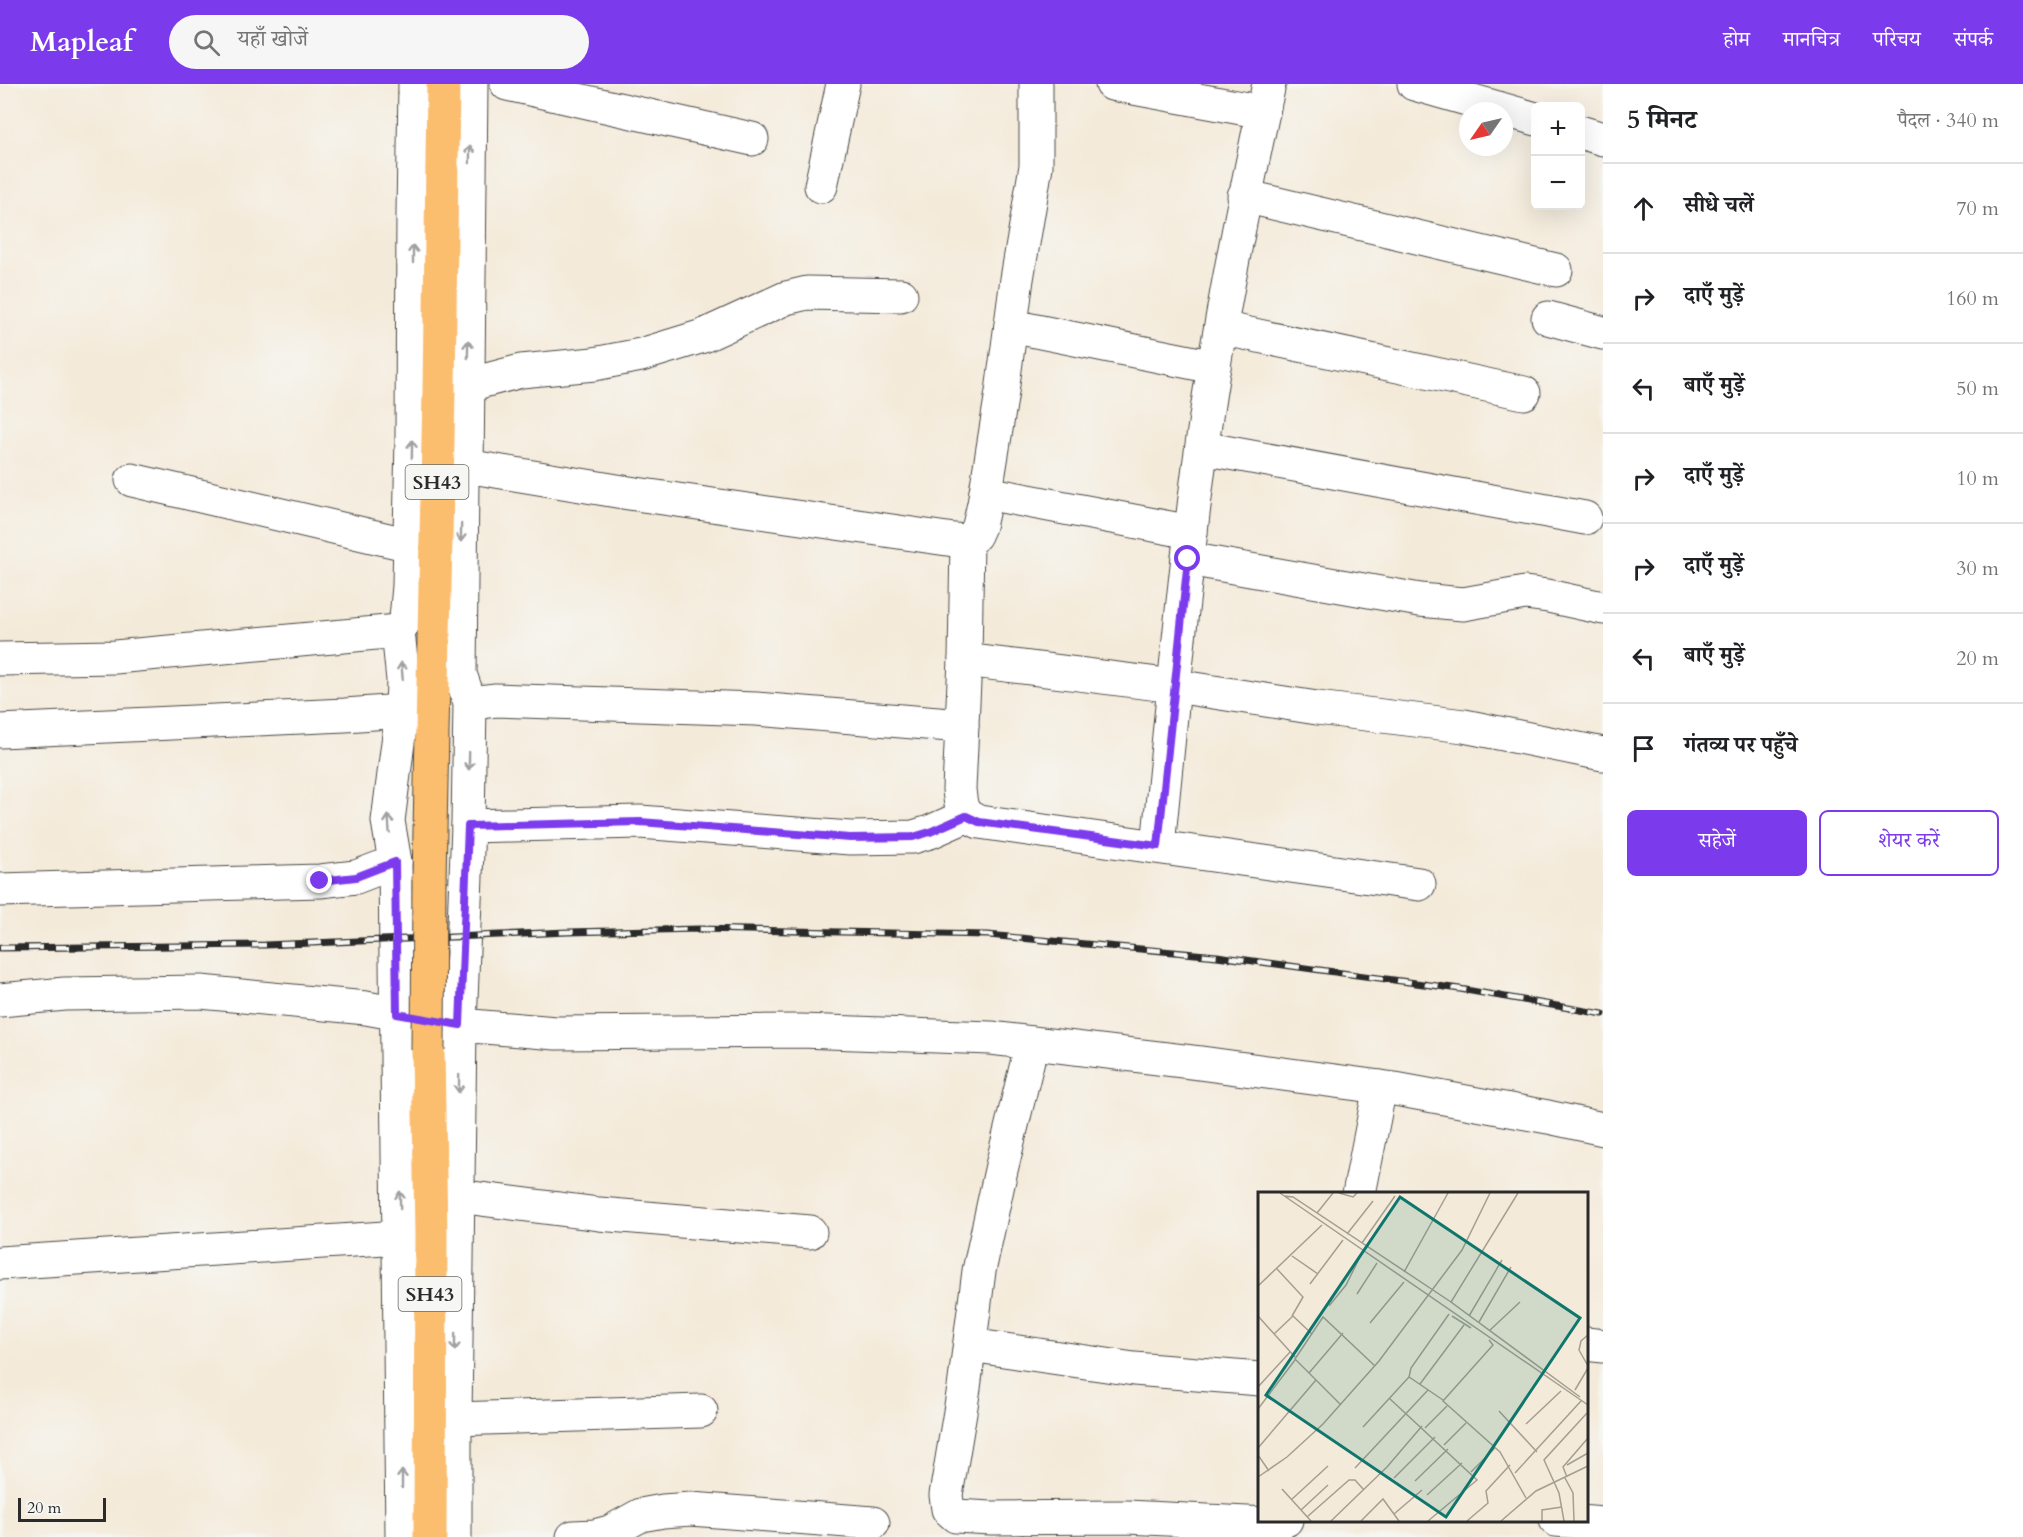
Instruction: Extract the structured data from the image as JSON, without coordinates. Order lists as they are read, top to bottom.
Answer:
{
  "streets": {
    "main road": ["SH43"]
  },
  "scale_bar": "20 m",
  "north": "bottom left",
  "page": {
    "header": "Mapleaf",
    "search": "यहाँ खोजें",
    "nav": [
      "होम",
      "मानचित्र",
      "परिचय",
      "संपर्क"
    ],
    "heading": ["5 मिनट", "पैदल · 340 m"],
    "map_buttons": ["+", "−"],
    "list": [
      ["सीधे चलें", "70 m"],
      ["दाएँ मुड़ें", "160 m"],
      ["बाएँ मुड़ें", "50 m"],
      ["दाएँ मुड़ें", "10 m"],
      ["दाएँ मुड़ें", "30 m"],
      ["बाएँ मुड़ें", "20 m"],
      "गंतव्य पर पहुँचे"
    ],
    "buttons": ["सहेजें", "शेयर करें"],
    "scale": "20 m"
  }
}
